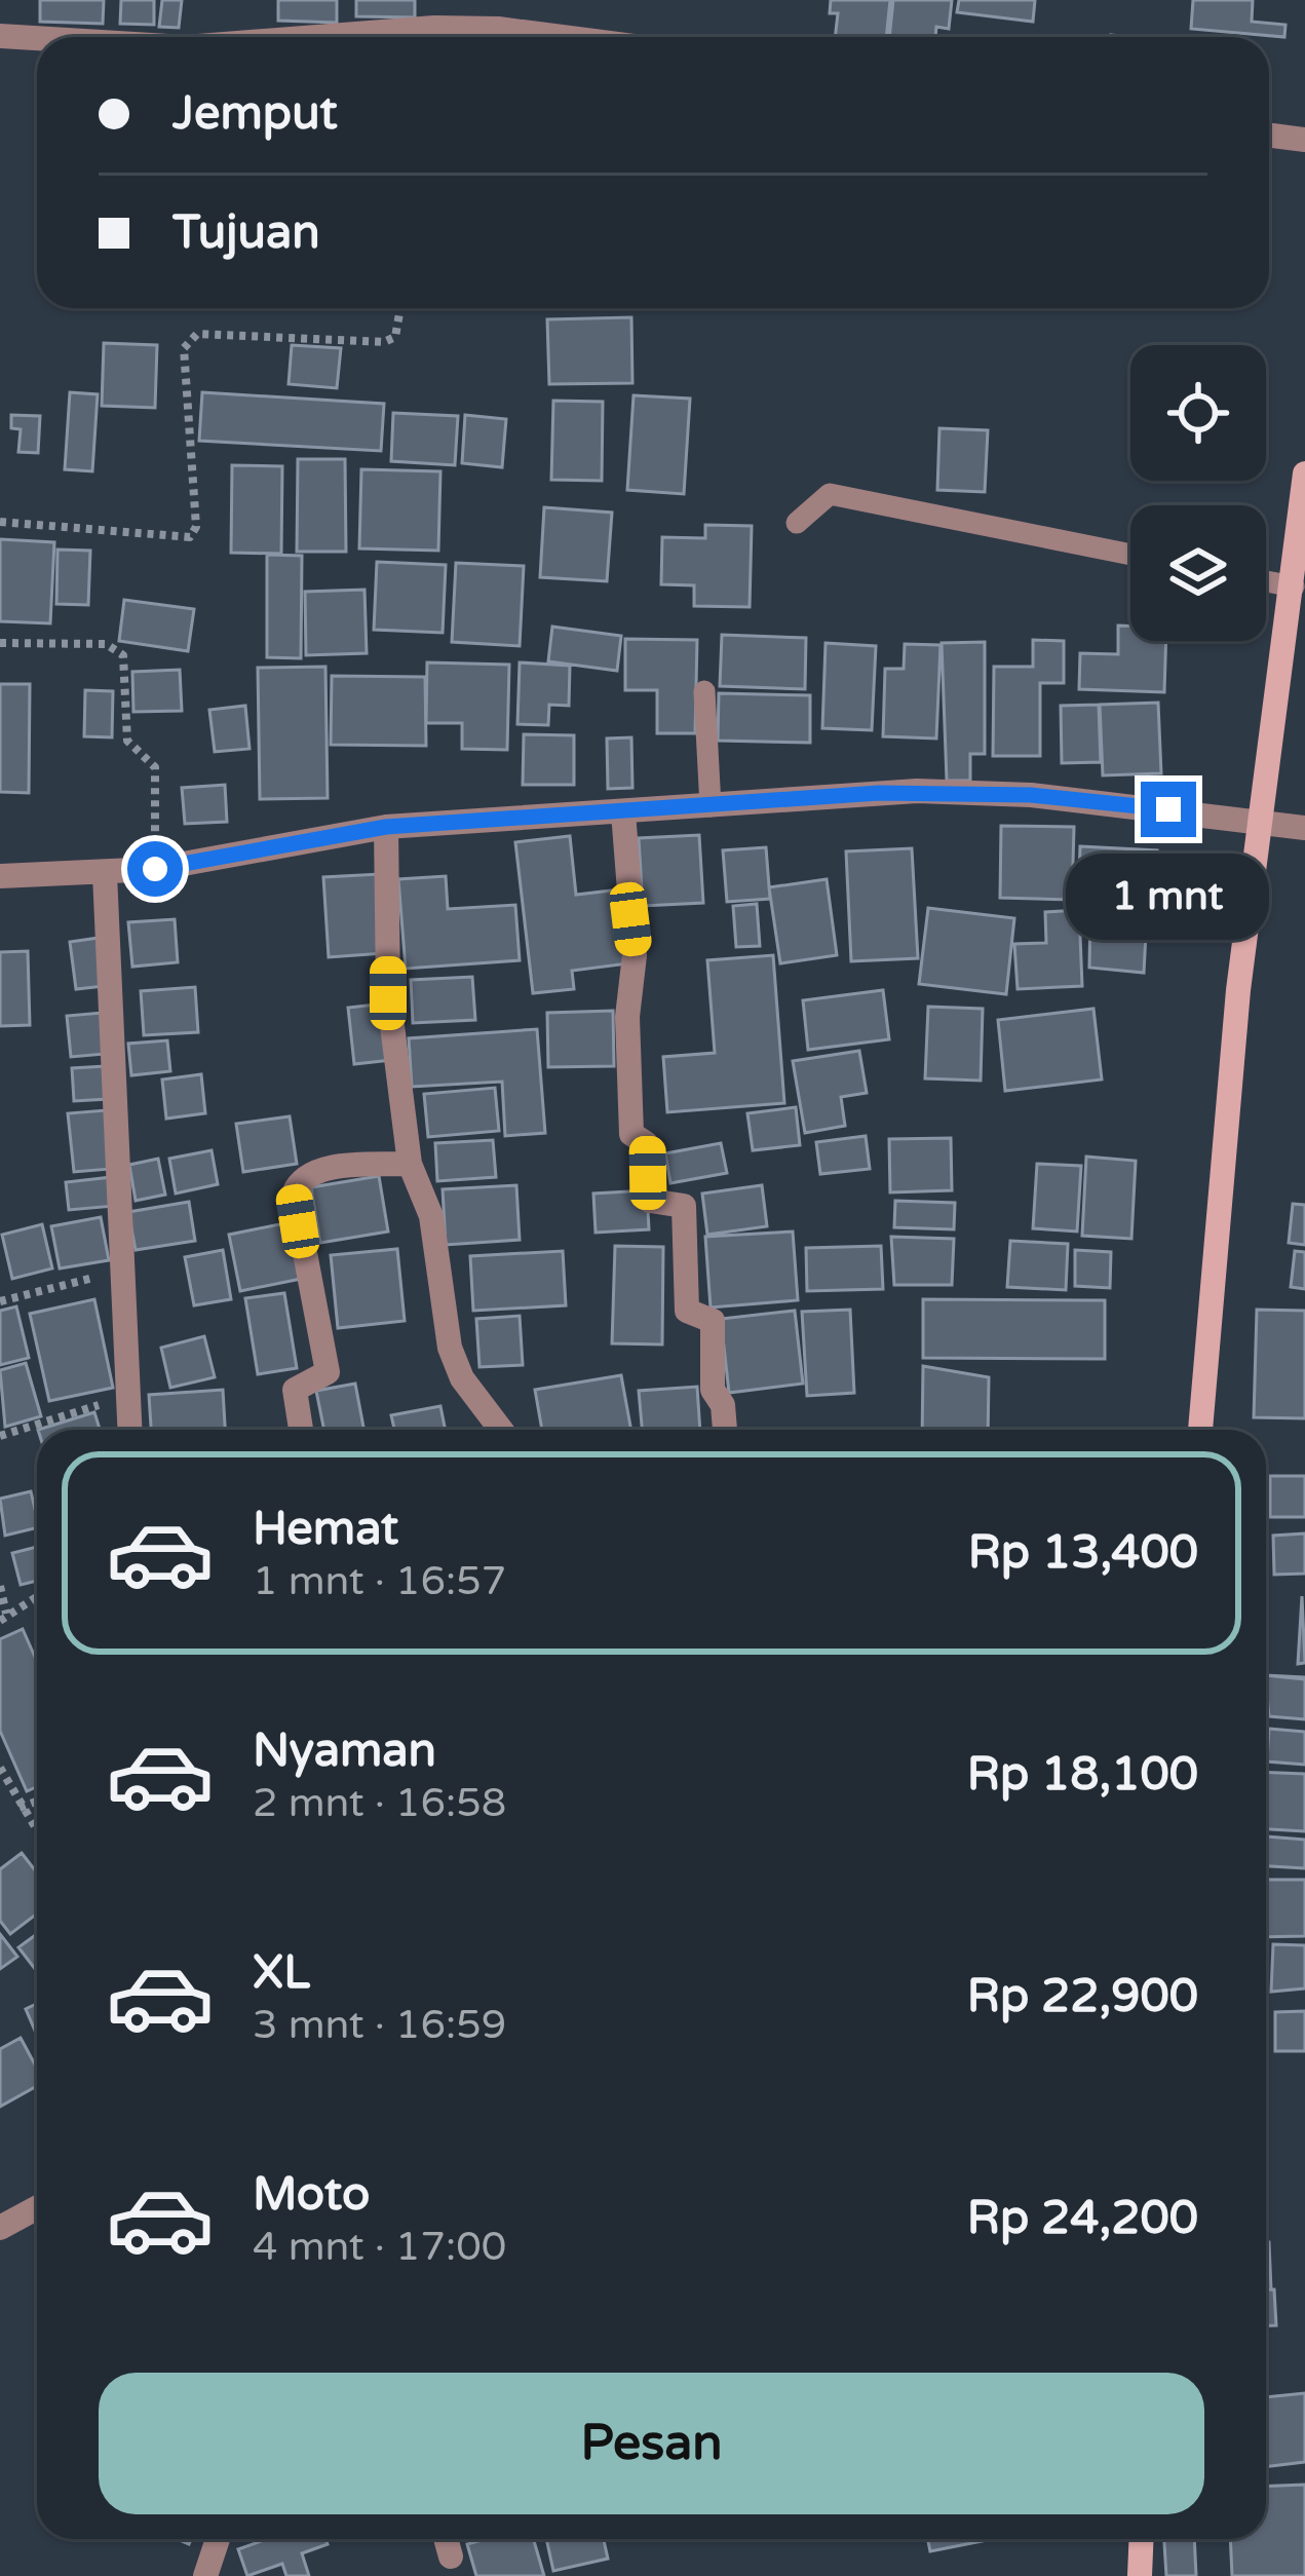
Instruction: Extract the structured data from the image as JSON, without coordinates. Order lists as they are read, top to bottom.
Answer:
{
  "page": {
    "banner": ["Jemput", "Tujuan"],
    "bubble": "1 mnt",
    "list": [
      {
        "name": "Hemat",
        "note": "1 mnt · 16:57",
        "value": "Rp 13,400"
      },
      {
        "name": "Nyaman",
        "note": "2 mnt · 16:58",
        "value": "Rp 18,100"
      },
      {
        "name": "XL",
        "note": "3 mnt · 16:59",
        "value": "Rp 22,900"
      },
      {
        "name": "Moto",
        "note": "4 mnt · 17:00",
        "value": "Rp 24,200"
      }
    ],
    "buttons": "Pesan"
  }
}
